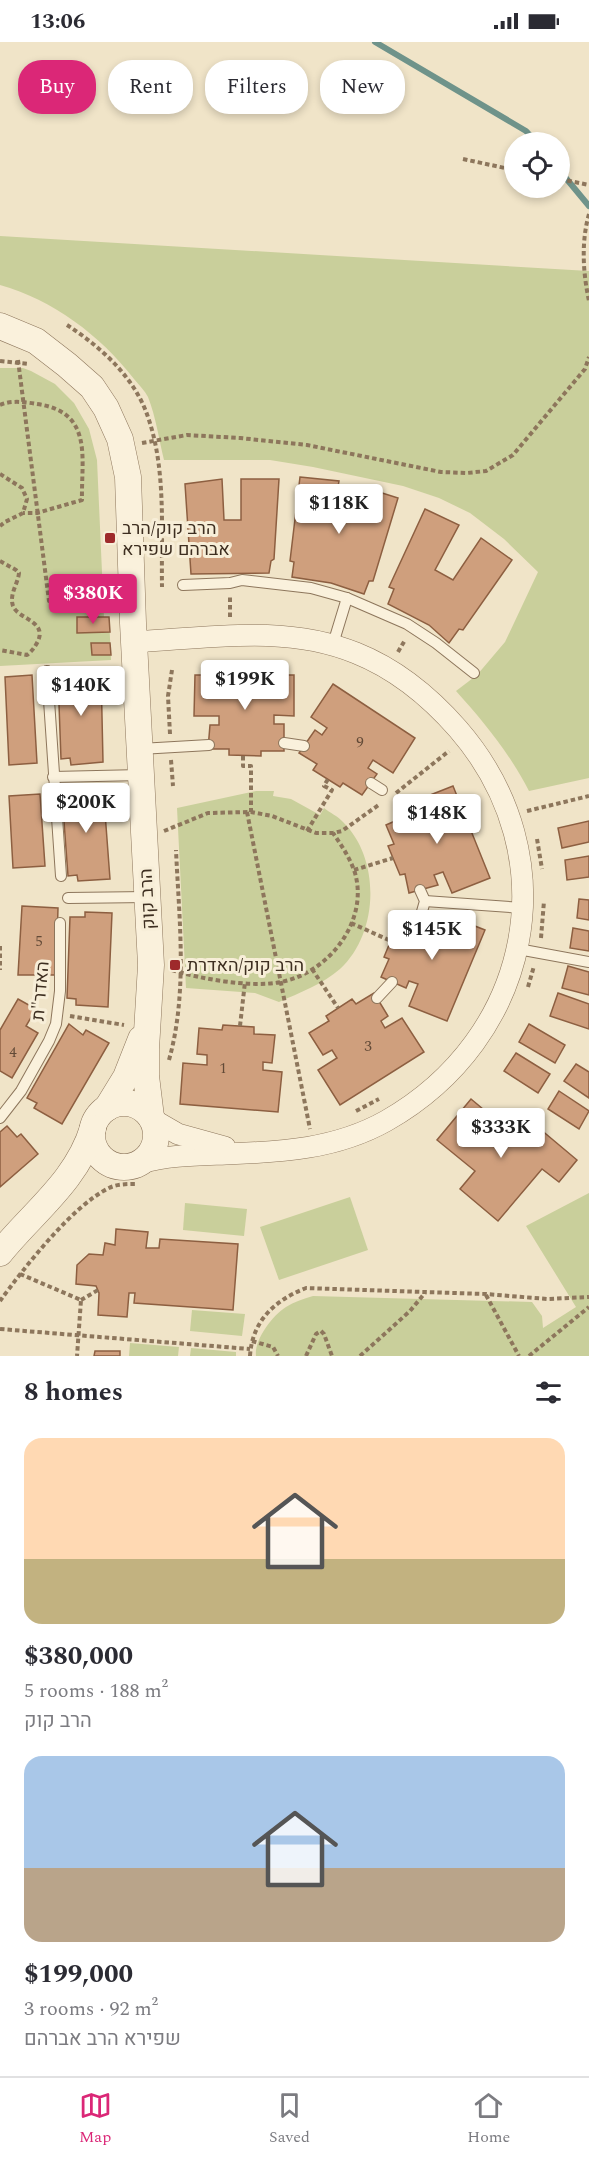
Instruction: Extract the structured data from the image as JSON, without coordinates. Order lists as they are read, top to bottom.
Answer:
{
  "streets": {
    "street": ["הרב קוק"],
    "lane": ["האדר\"ת"]
  },
  "places": {
    "transit": ["הרב קוק/הרב אברהם שפירא", "הרב קוק/האדרת"]
  },
  "house_numbers": [
    "9",
    "5",
    "3",
    "4",
    "1"
  ],
  "page": {
    "status": "13:06",
    "chip": [
      "Buy",
      "Rent",
      "Filters",
      "New"
    ],
    "price": [
      "$118K",
      "$380K",
      "$199K",
      "$140K",
      "$200K",
      "$148K",
      "$145K",
      "$333K"
    ],
    "heading": "8 homes",
    "list": [
      {
        "name": "$380,000",
        "note": "5 rooms · 188 m² · הרב קוק"
      },
      {
        "name": "$199,000",
        "note": "3 rooms · 92 m² · שפירא הרב אברהם"
      }
    ],
    "tabs": ["Map", "Saved", "Home"]
  }
}
